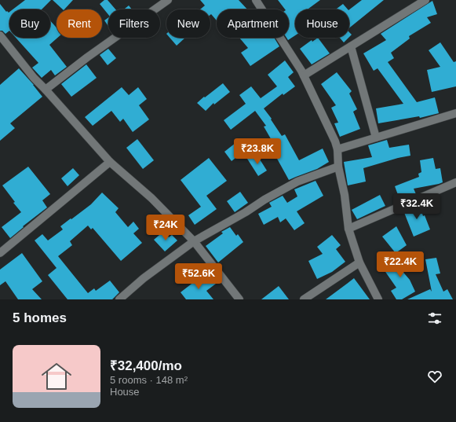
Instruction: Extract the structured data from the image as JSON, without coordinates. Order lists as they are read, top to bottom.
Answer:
{
  "page": {
    "chip": [
      "Buy",
      "Rent",
      "Filters",
      "New",
      "Apartment",
      "House"
    ],
    "price": [
      "₹23.8K",
      "₹32.4K",
      "₹24K",
      "₹22.4K",
      "₹52.6K"
    ],
    "heading": "5 homes",
    "list": [
      {
        "name": "₹32,400/mo",
        "note": "5 rooms · 148 m² · House"
      }
    ]
  }
}
